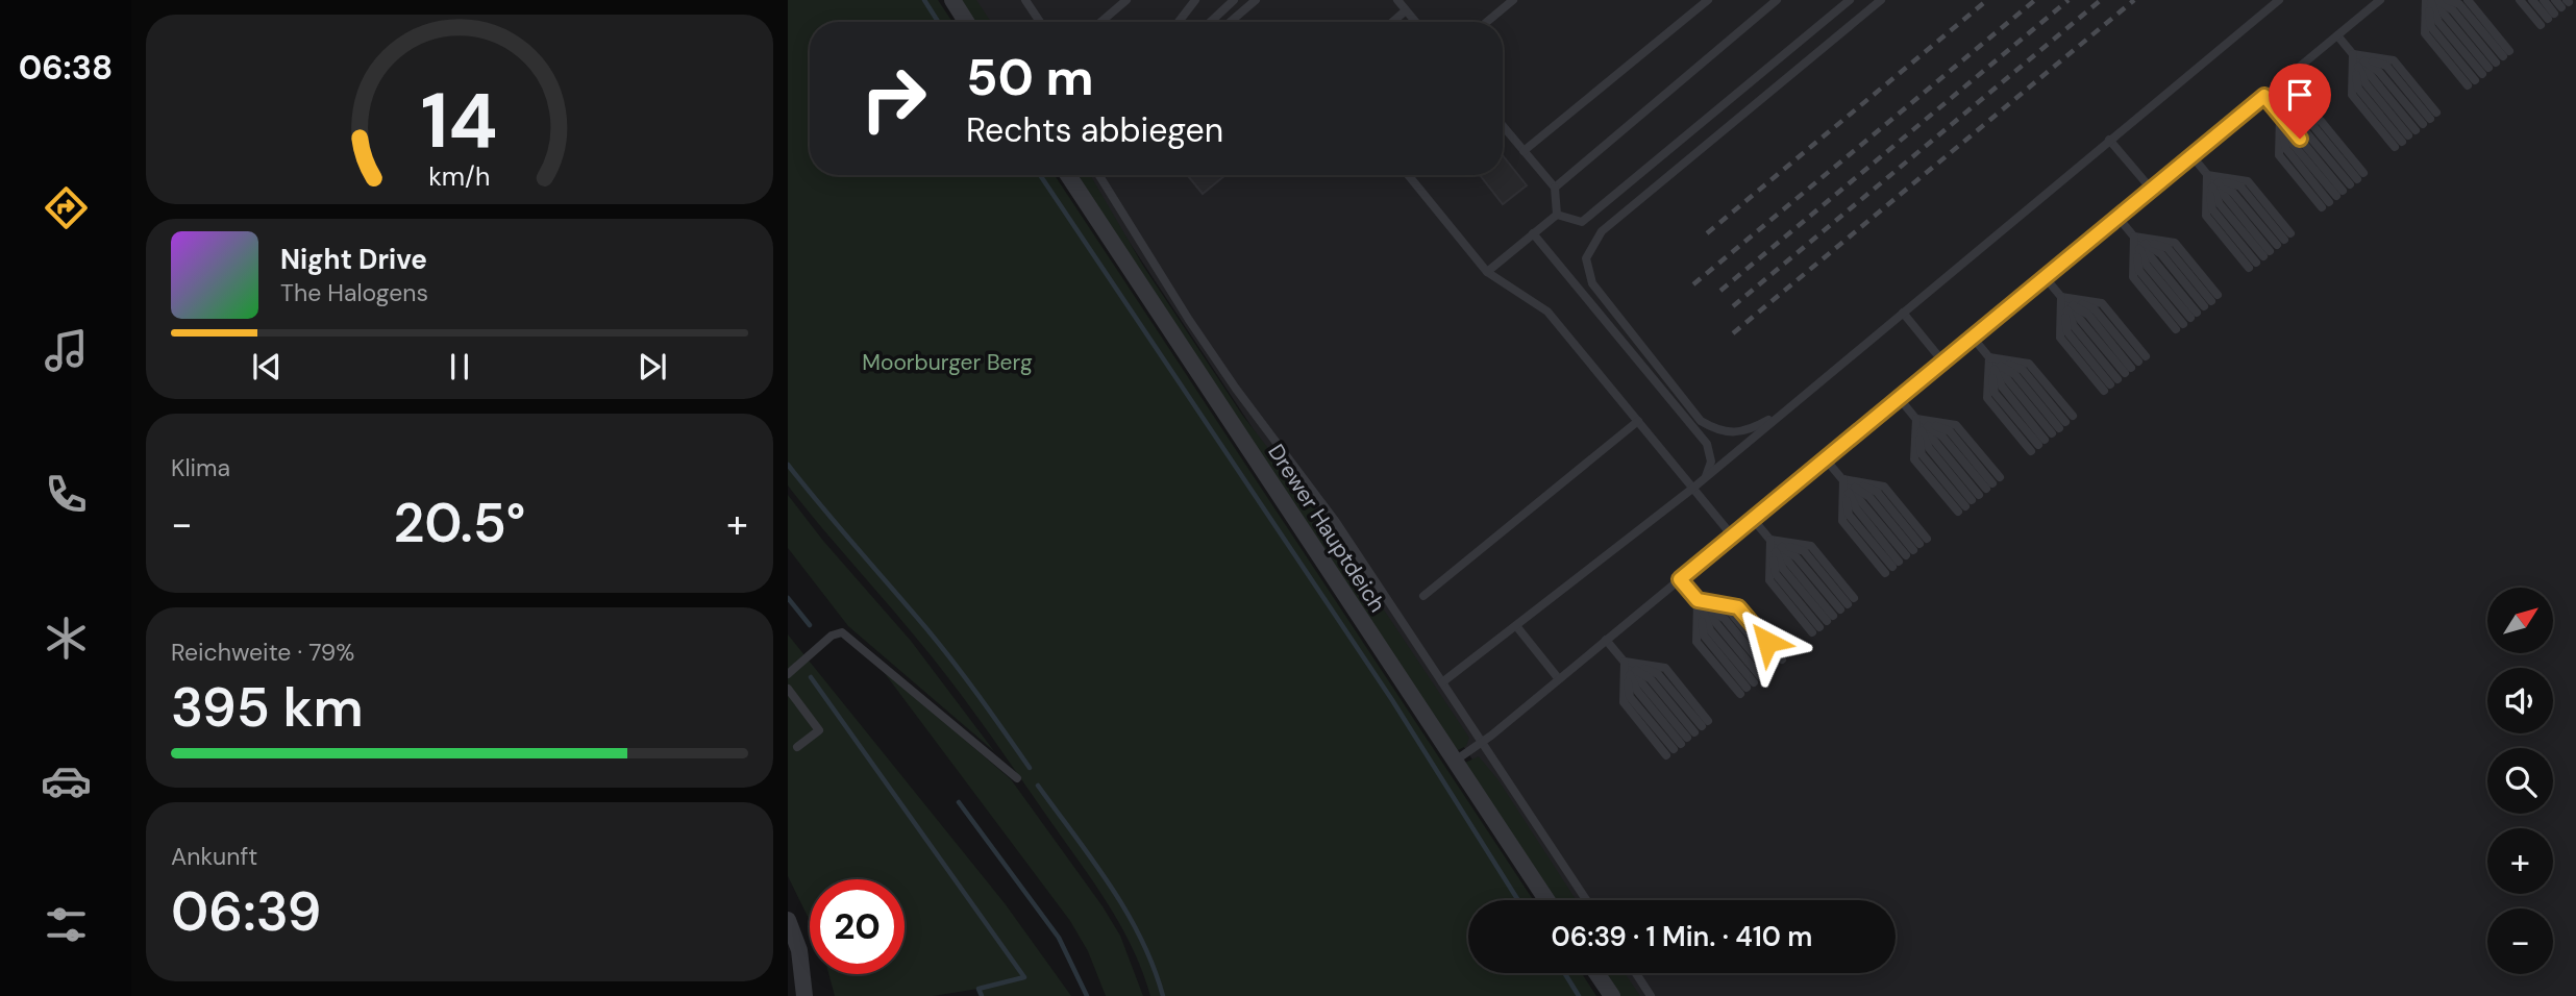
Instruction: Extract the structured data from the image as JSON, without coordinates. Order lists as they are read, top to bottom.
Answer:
{
  "streets": {
    "street": ["Drewer Hauptdeich"]
  },
  "parks": ["Moorburger Berg"],
  "north": "top right",
  "page": {
    "tabs": "06:38",
    "turn": ["50 m", "Rechts abbiegen"],
    "song": ["Night Drive", "The Halogens"],
    "tile": [
      "Klima",
      ["Reichweite · 79%", "395 km"],
      ["Ankunft", "06:39"]
    ],
    "heat": ["−", "20.5°", "+"],
    "map_buttons": ["+", "−"],
    "limit": "20",
    "trip": "06:39 · 1 Min. · 410 m",
    "gauge": ["14", "km/h"]
  }
}
